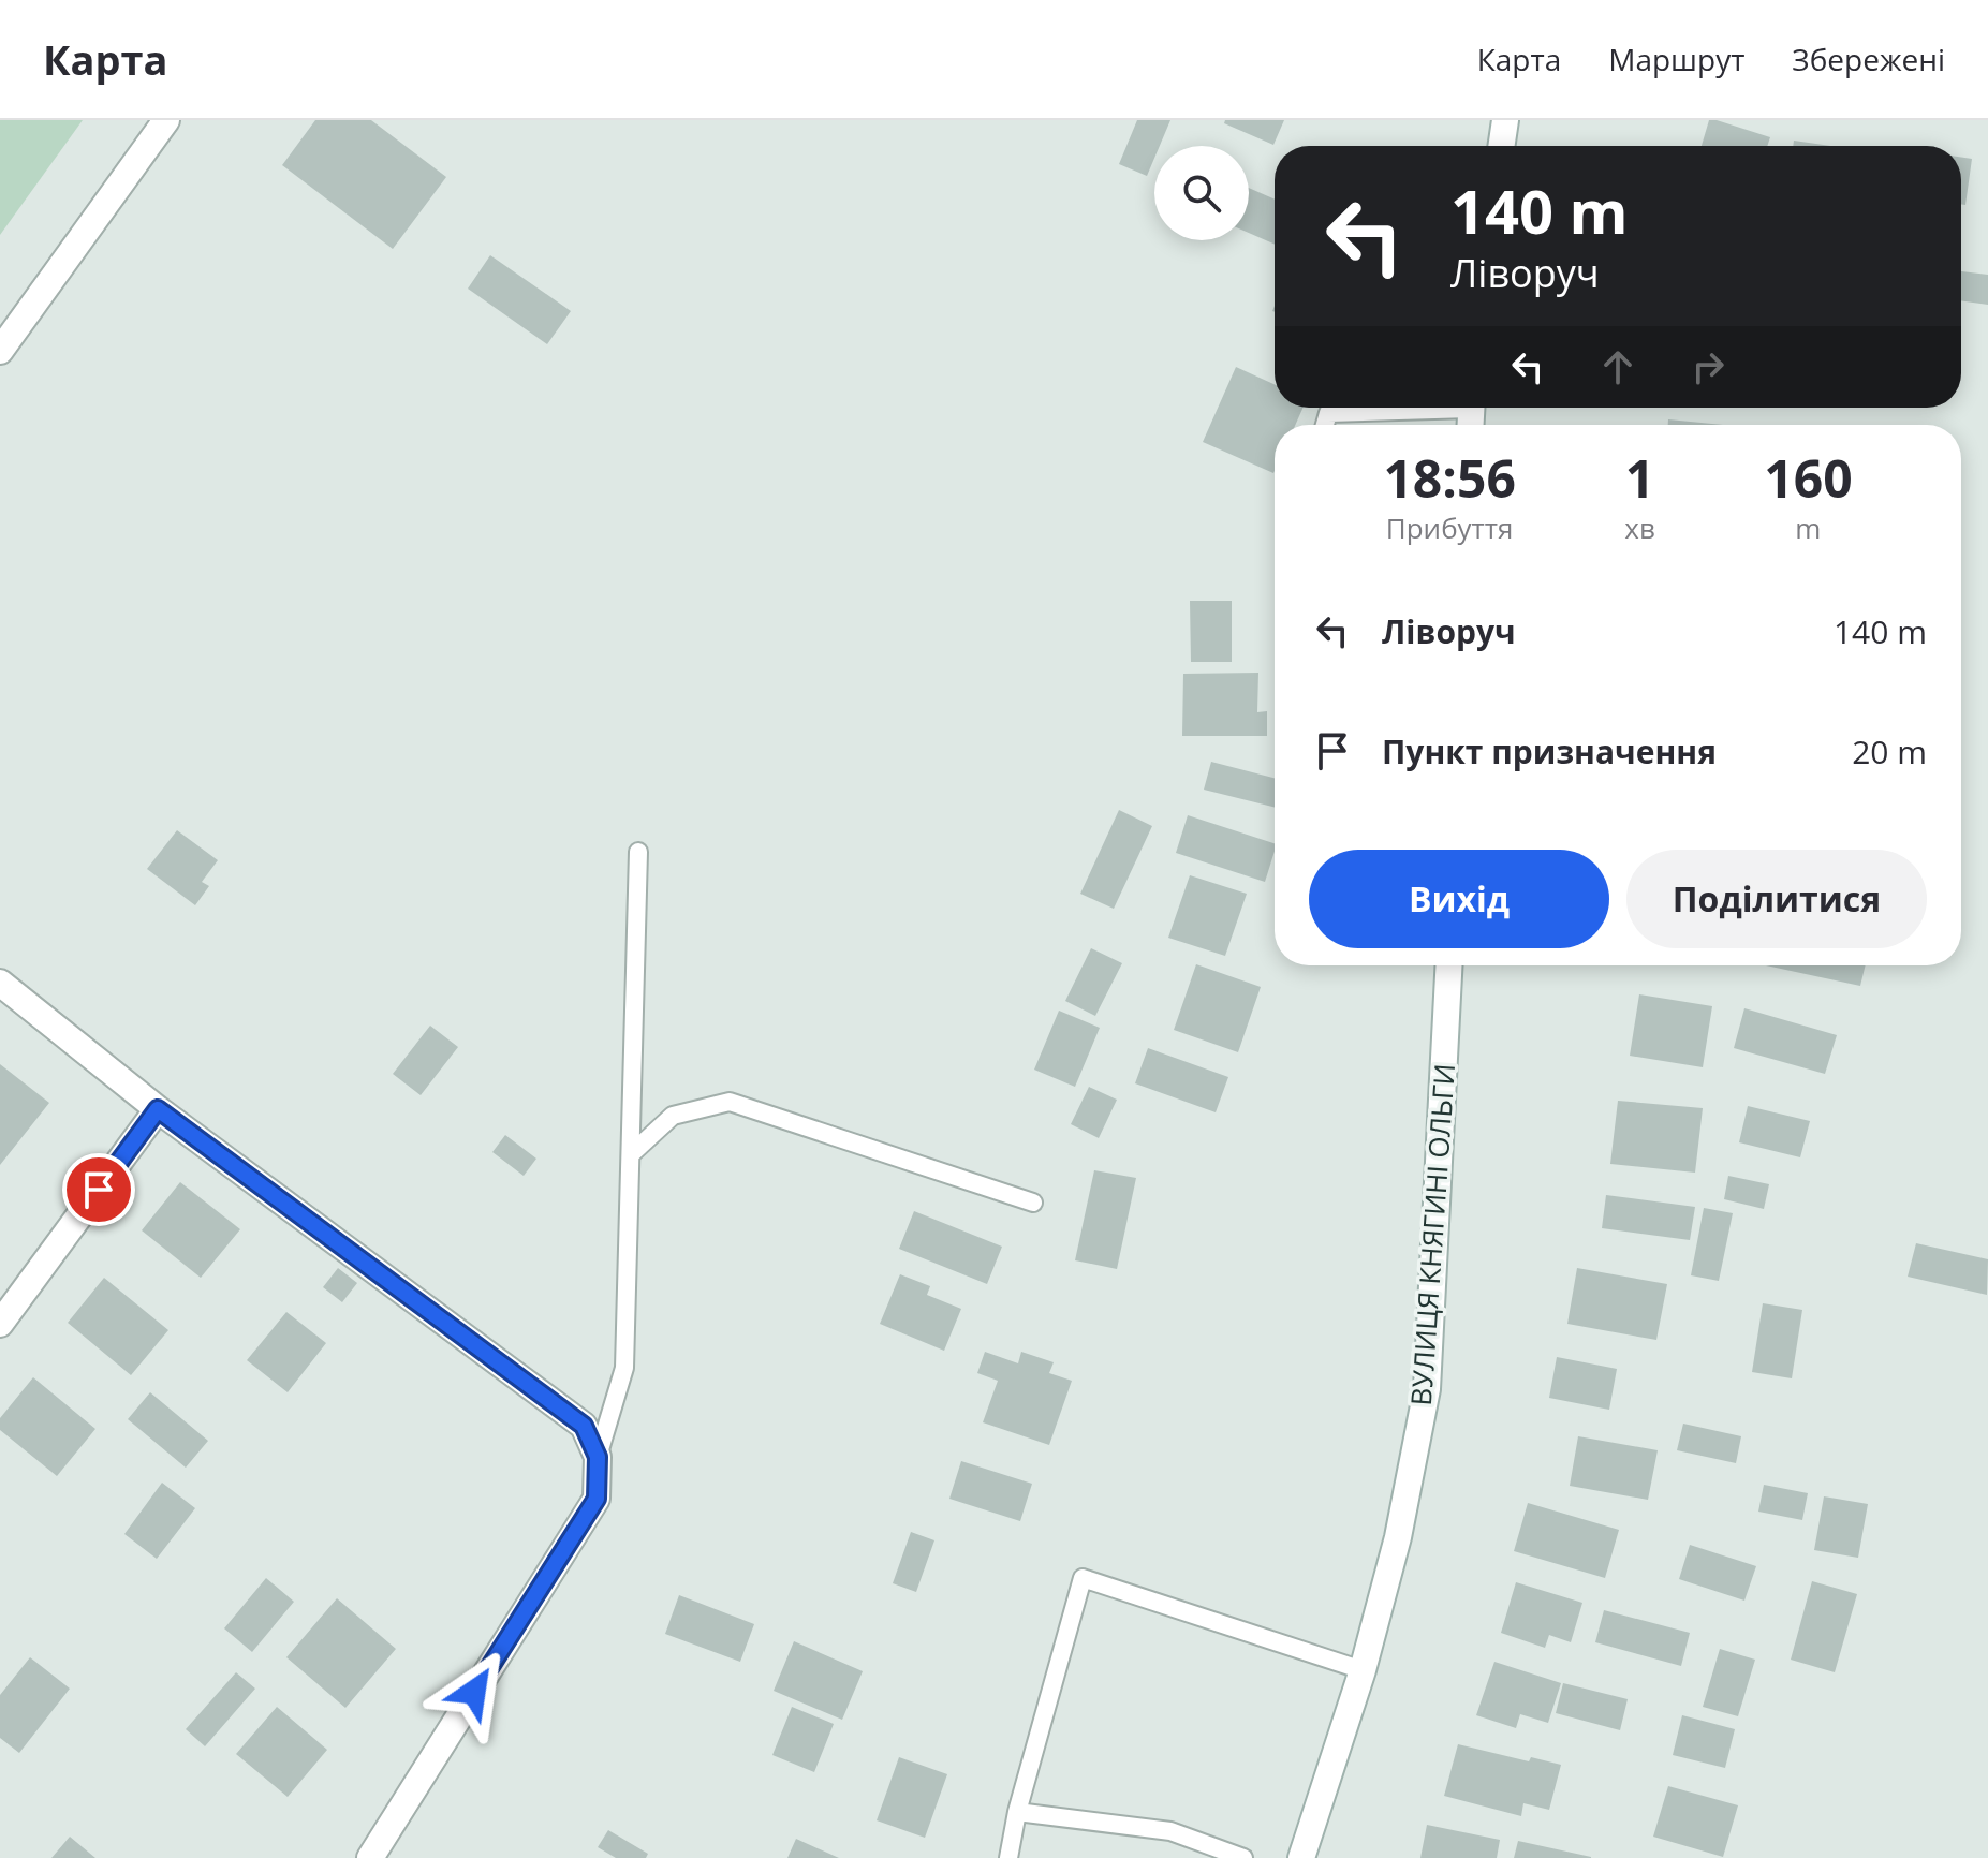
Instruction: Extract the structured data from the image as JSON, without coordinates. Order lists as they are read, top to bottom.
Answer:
{
  "streets": {
    "street": ["ВУЛИЦЯ КНЯГИНІ ОЛЬГИ"]
  },
  "page": {
    "header": "Карта",
    "nav": ["Карта", "Маршрут", "Збережені"],
    "turn": ["140 m", "Ліворуч"],
    "eta": [
      "18:56",
      "Прибуття",
      "1",
      "хв",
      "160",
      "m"
    ],
    "list": [
      {
        "name": "Ліворуч",
        "value": "140 m"
      },
      {
        "name": "Пункт призначення",
        "value": "20 m"
      }
    ],
    "buttons": ["Вихід", "Поділитися"]
  }
}
